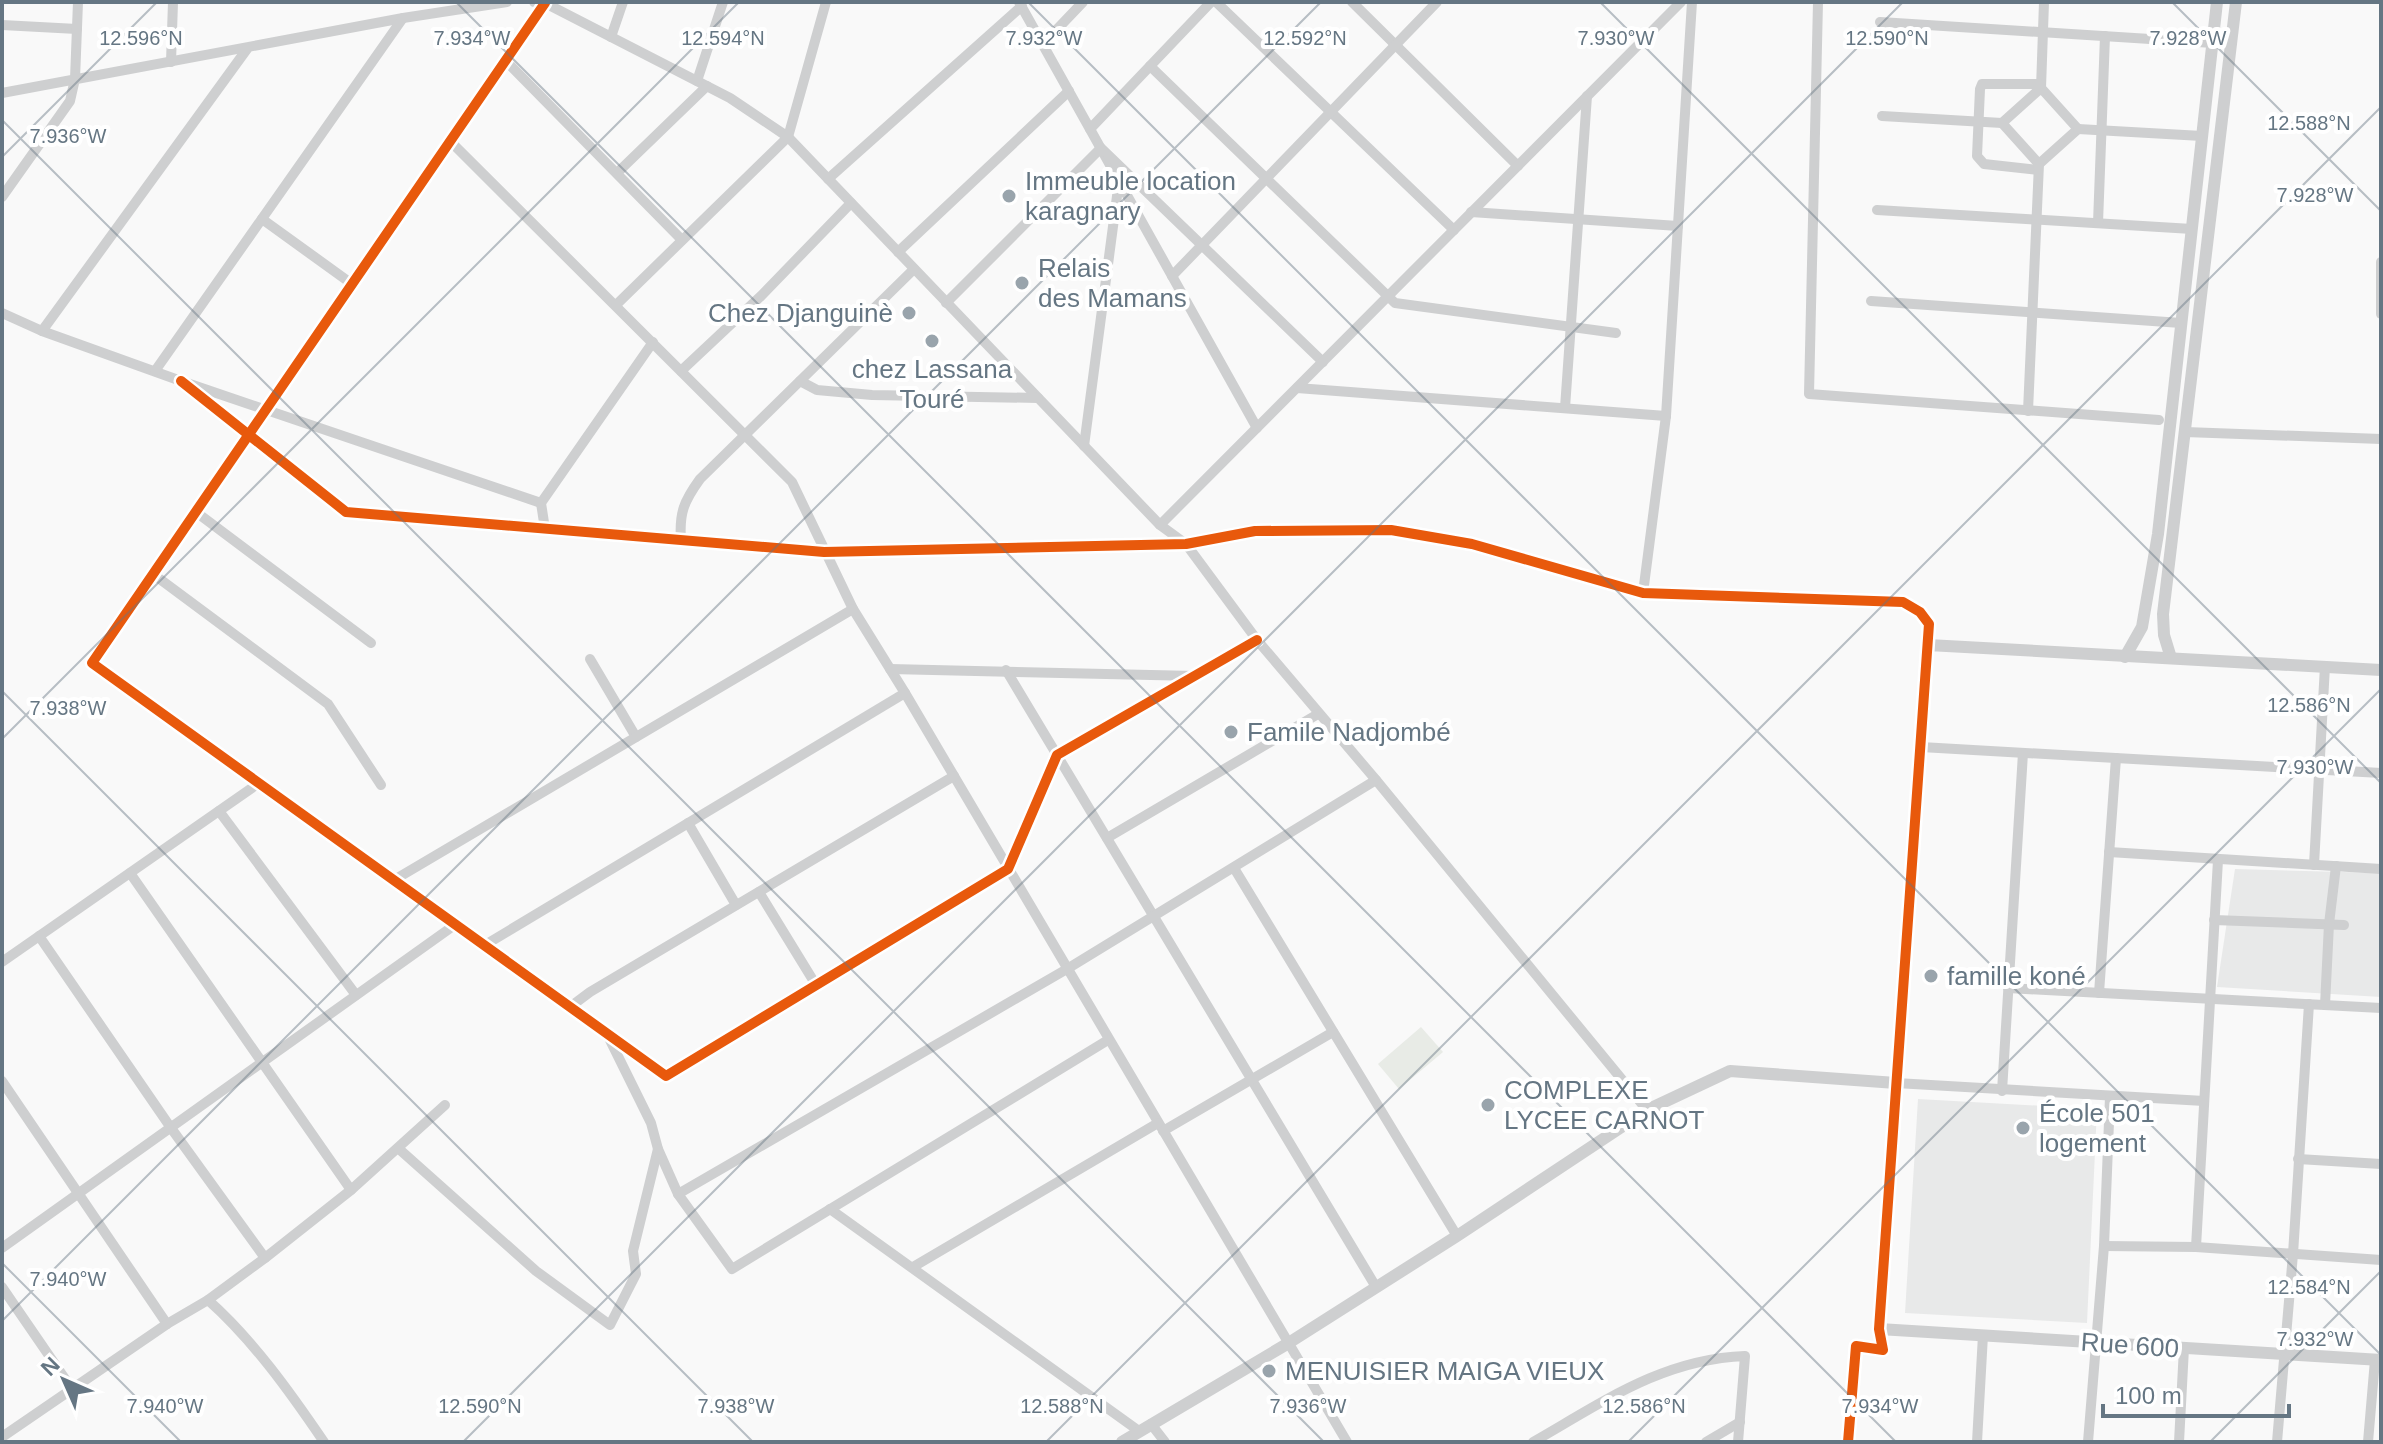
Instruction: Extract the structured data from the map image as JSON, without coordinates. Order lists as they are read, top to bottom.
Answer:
{
  "streets": {
    "street": ["Rue 600"]
  },
  "places": [
    "Immeuble location karagnary",
    "Relais des Mamans",
    "Chez Djanguinè",
    "chez Lassana Touré",
    "Famile Nadjombé",
    "famille koné",
    "COMPLEXE LYCEE CARNOT",
    "École 501 logement",
    "MENUISIER MAIGA VIEUX"
  ],
  "scale_bar": "100 m",
  "north": "top left",
  "coordinates": [
    "7.934°W",
    "12.594°N",
    "7.932°W",
    "12.592°N",
    "7.930°W",
    "12.590°N",
    "7.928°W",
    "12.596°N",
    "12.588°N",
    "7.936°W",
    "12.586°N",
    "7.938°W",
    "7.940°W",
    "12.584°N"
  ]
}
